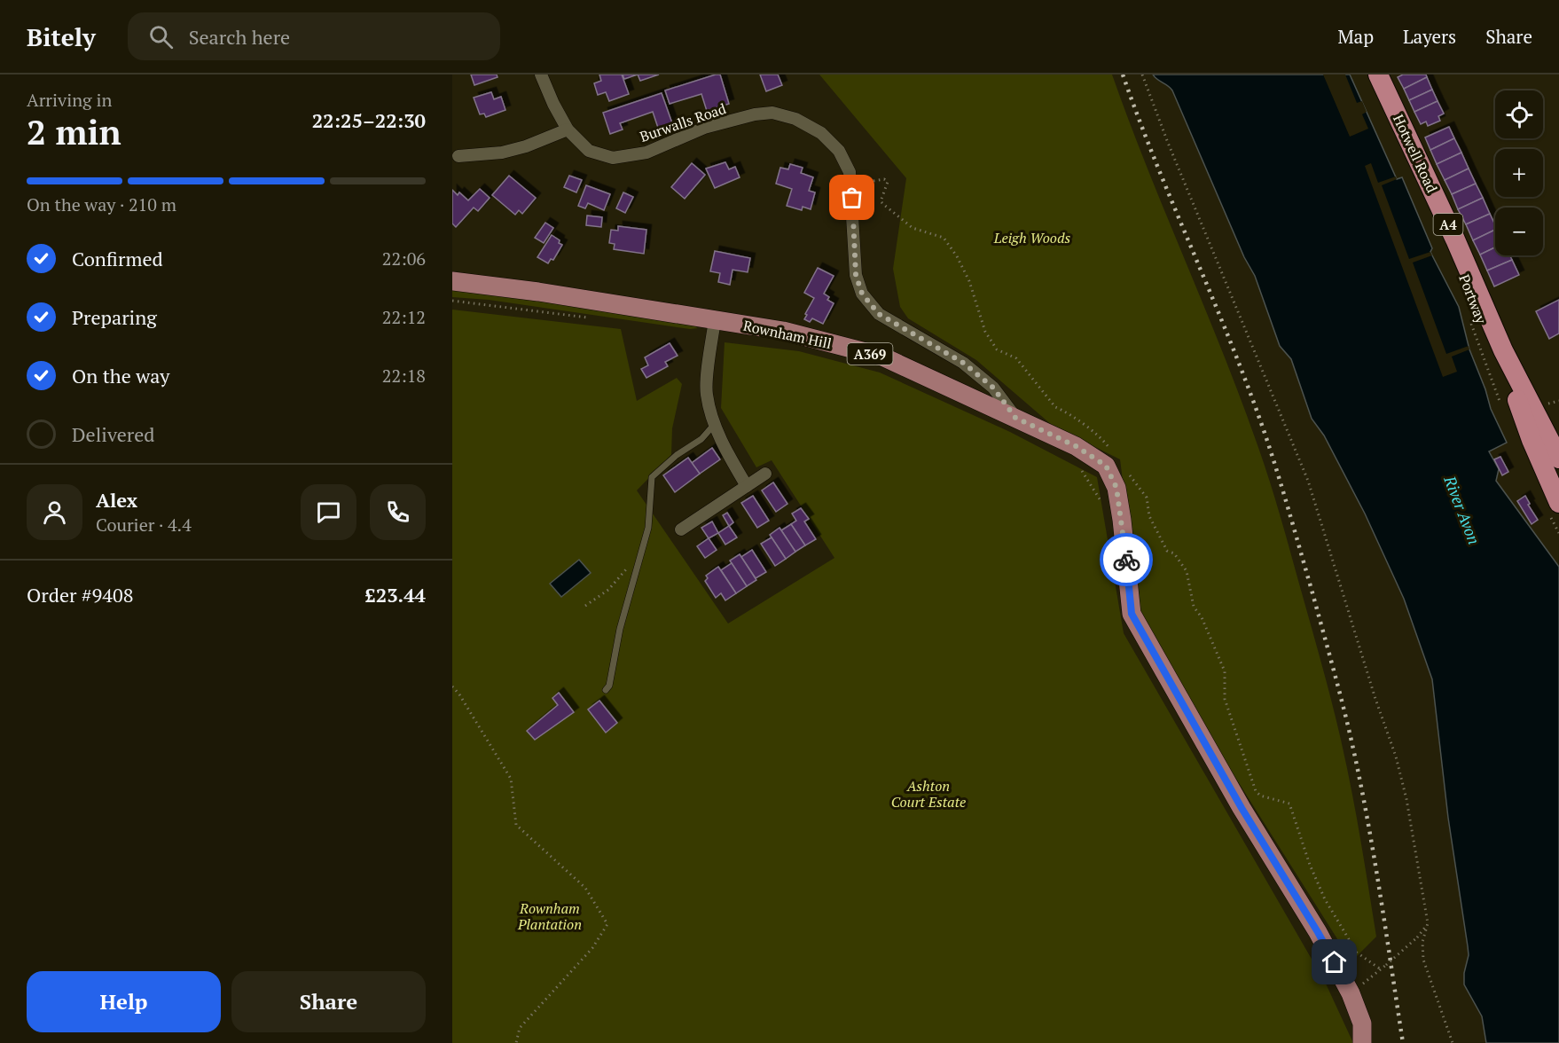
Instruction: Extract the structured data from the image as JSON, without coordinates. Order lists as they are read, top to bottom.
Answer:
{
  "streets": {
    "highway": ["Hotwell Road", "A4"],
    "main road": ["Rownham Hill", "A369"],
    "street": ["Burwalls Road"],
    "path": ["Portway"]
  },
  "crossings": [
    ["Burwalls Road", "Rownham Hill"],
    ["Rownham Hill", "A369"]
  ],
  "water": ["River Avon"],
  "parks": ["Leigh Woods", "Ashton Court Estate", "Rownham Plantation"],
  "page": {
    "header": "Bitely",
    "search": "Search here",
    "nav": ["Map", "Layers", "Share"],
    "heading": ["2 min", "Arriving in", "22:25–22:30"],
    "panel": [
      "Alex",
      "Courier · 4.4",
      "Order #9408",
      "£23.44"
    ],
    "map_buttons": ["+", "−"],
    "bar": "On the way · 210 m",
    "list": [
      ["Confirmed", "22:06"],
      ["Preparing", "22:12"],
      ["On the way", "22:18"],
      "Delivered"
    ],
    "buttons": ["Help", "Share"]
  }
}
